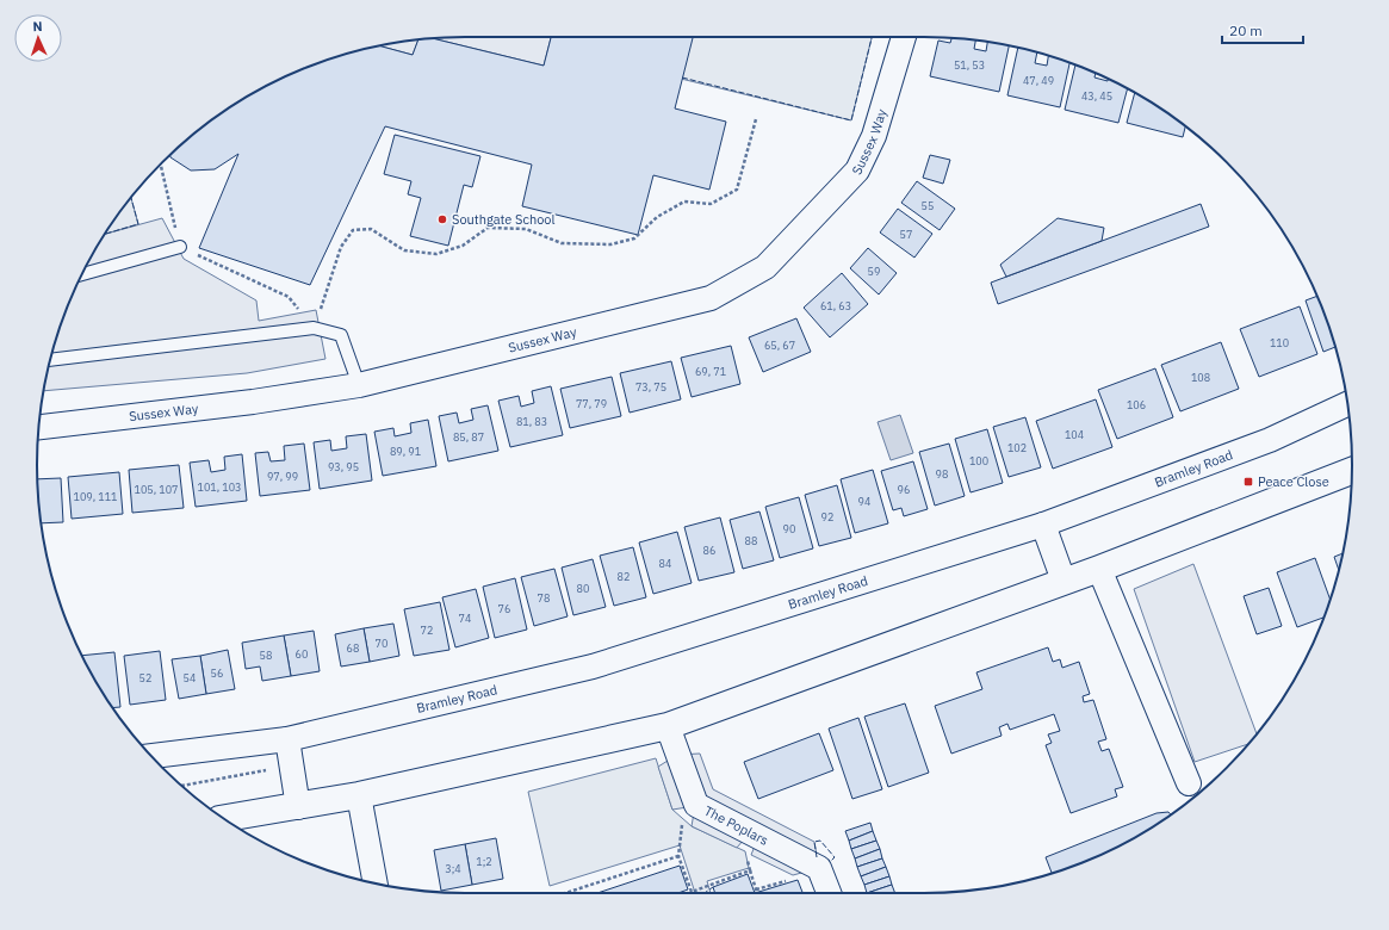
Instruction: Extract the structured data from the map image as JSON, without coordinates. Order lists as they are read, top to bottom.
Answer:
{
  "streets": {
    "street": ["Sussex Way", "Bramley Road", "The Poplars"]
  },
  "places": {
    "other": ["Southgate School"],
    "transit": ["Peace Close"]
  },
  "house_numbers": [
    "51, 53",
    "47, 49",
    "43, 45",
    "55",
    "57",
    "59",
    "61, 63",
    "110",
    "65, 67",
    "69, 71",
    "108",
    "73, 75",
    "77, 79",
    "106",
    "81, 83",
    "104",
    "85, 87",
    "102",
    "89, 91",
    "100",
    "93, 95",
    "98",
    "97, 99",
    "101, 103",
    "105, 107",
    "96",
    "109, 111",
    "94",
    "92",
    "90",
    "88",
    "86",
    "84",
    "82",
    "80",
    "78",
    "76",
    "74",
    "72",
    "70",
    "68",
    "60",
    "58",
    "56",
    "52",
    "54",
    "1;2",
    "3;4"
  ],
  "scale_bar": "20 m",
  "north": "top"
}
